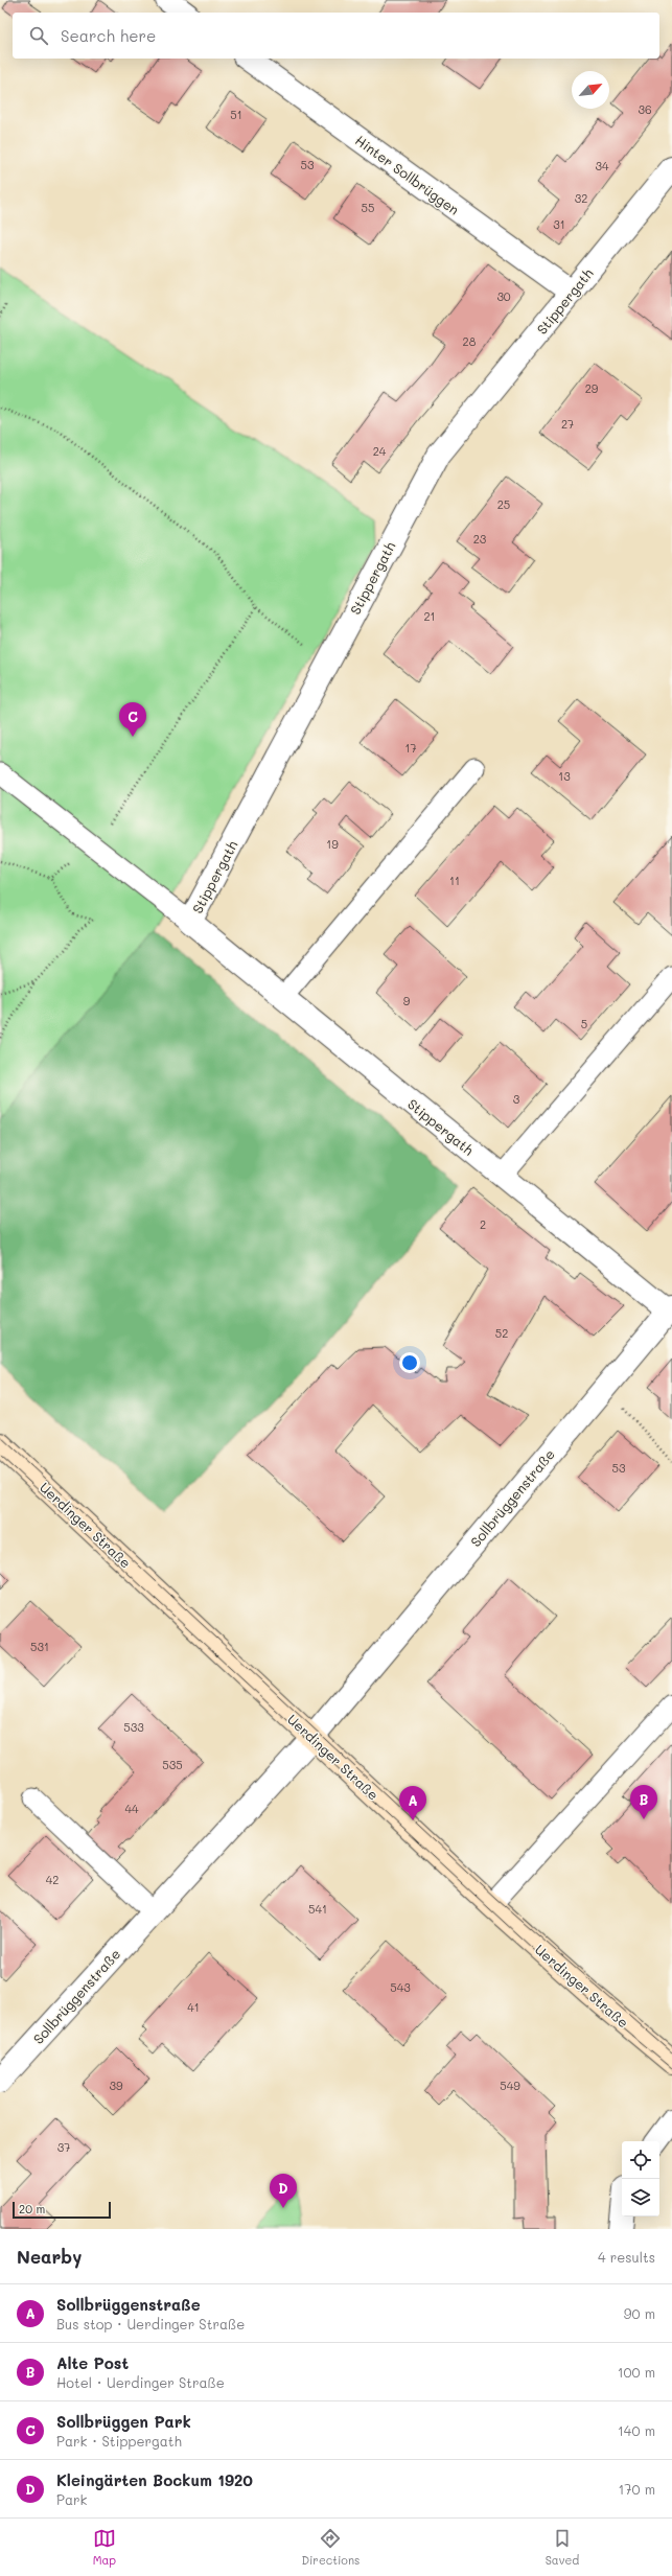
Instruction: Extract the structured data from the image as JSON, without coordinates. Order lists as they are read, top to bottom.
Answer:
{
  "streets": {
    "main road": ["Uerdinger Straße"],
    "street": ["Hinter Sollbrüggen", "Stippergath", "Sollbrüggenstraße"]
  },
  "crossings": [
    ["Hinter Sollbrüggen", "Stippergath"],
    ["Stippergath", "Sollbrüggenstraße"],
    ["Sollbrüggenstraße", "Uerdinger Straße"]
  ],
  "house_numbers": [
    "36",
    "51",
    "53",
    "34",
    "32",
    "55",
    "31",
    "30",
    "28",
    "29",
    "27",
    "24",
    "25",
    "23",
    "21",
    "17",
    "13",
    "19",
    "11",
    "9",
    "5",
    "3",
    "2",
    "52",
    "53",
    "531",
    "533",
    "535",
    "44",
    "42",
    "541",
    "543",
    "41",
    "39",
    "549",
    "37"
  ],
  "scale_bar": "20 m",
  "north": "top right",
  "page": {
    "search": "Search here",
    "pins": [
      "C",
      "B",
      "A",
      "D"
    ],
    "scale": "20 m",
    "heading": ["Nearby", "4 results"],
    "list": [
      {
        "mark": "A",
        "name": "Sollbrüggenstraße",
        "note": "Bus stop · Uerdinger Straße",
        "value": "90 m"
      },
      {
        "mark": "B",
        "name": "Alte Post",
        "note": "Hotel · Uerdinger Straße",
        "value": "100 m"
      },
      {
        "mark": "C",
        "name": "Sollbrüggen Park",
        "note": "Park · Stippergath",
        "value": "140 m"
      },
      {
        "mark": "D",
        "name": "Kleingärten Bockum 1920",
        "note": "Park",
        "value": "170 m"
      }
    ],
    "nav": ["Map", "Directions", "Saved"]
  }
}
